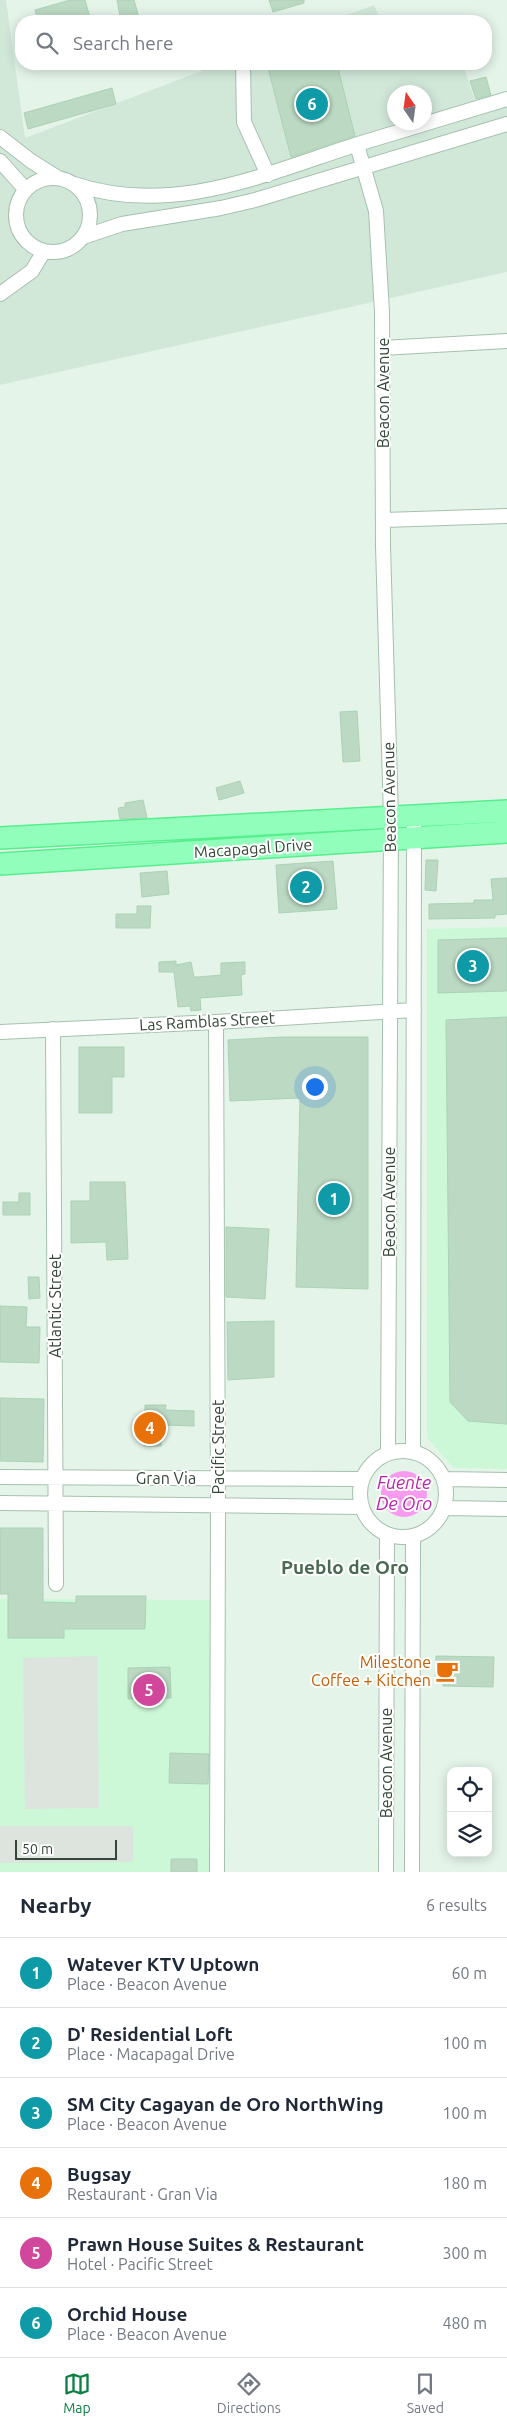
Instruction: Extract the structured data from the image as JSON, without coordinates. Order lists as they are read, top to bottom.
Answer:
{
  "streets": {
    "main road": ["Macapagal Drive"],
    "street": [
      "Beacon Avenue",
      "Las Ramblas Street",
      "Atlantic Street",
      "Pacific Street",
      "Gran Via"
    ]
  },
  "crossings": [
    ["Beacon Avenue", "Macapagal Drive"],
    ["Beacon Avenue", "Las Ramblas Street"],
    ["Beacon Avenue", "Gran Via"],
    ["Las Ramblas Street", "Atlantic Street"],
    ["Las Ramblas Street", "Pacific Street"],
    ["Atlantic Street", "Gran Via"],
    ["Pacific Street", "Gran Via"]
  ],
  "districts": ["Pueblo de Oro"],
  "water": ["Fuente De Oro"],
  "places": {
    "cafe": ["Milestone Coffee + Kitchen"]
  },
  "scale_bar": "50 m",
  "north": "top",
  "page": {
    "search": "Search here",
    "pins": [
      "6",
      "2",
      "3",
      "1",
      "4",
      "5"
    ],
    "scale": "50 m",
    "heading": ["Nearby", "6 results"],
    "list": [
      {
        "mark": "1",
        "name": "Watever KTV Uptown",
        "note": "Place · Beacon Avenue",
        "value": "60 m"
      },
      {
        "mark": "2",
        "name": "D' Residential Loft",
        "note": "Place · Macapagal Drive",
        "value": "100 m"
      },
      {
        "mark": "3",
        "name": "SM City Cagayan de Oro NorthWing",
        "note": "Place · Beacon Avenue",
        "value": "100 m"
      },
      {
        "mark": "4",
        "name": "Bugsay",
        "note": "Restaurant · Gran Via",
        "value": "180 m"
      },
      {
        "mark": "5",
        "name": "Prawn House Suites & Restaurant",
        "note": "Hotel · Pacific Street",
        "value": "300 m"
      },
      {
        "mark": "6",
        "name": "Orchid House",
        "note": "Place · Beacon Avenue",
        "value": "480 m"
      }
    ],
    "nav": ["Map", "Directions", "Saved"]
  }
}
